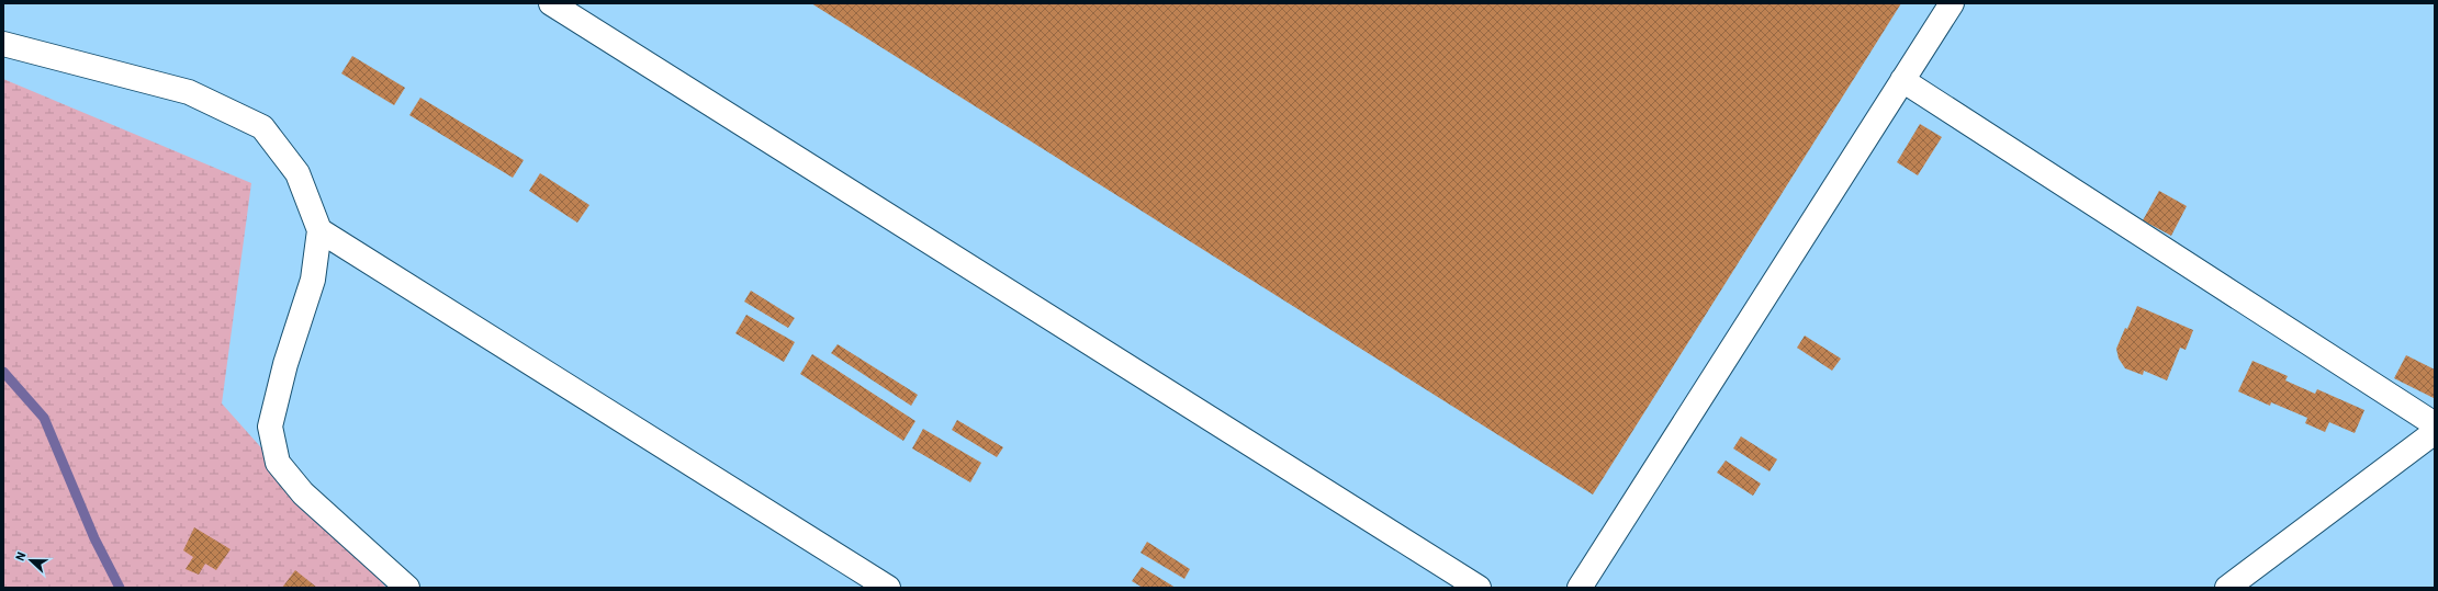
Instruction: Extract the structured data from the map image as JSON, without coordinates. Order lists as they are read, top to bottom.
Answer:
{
  "north": "left"
}
